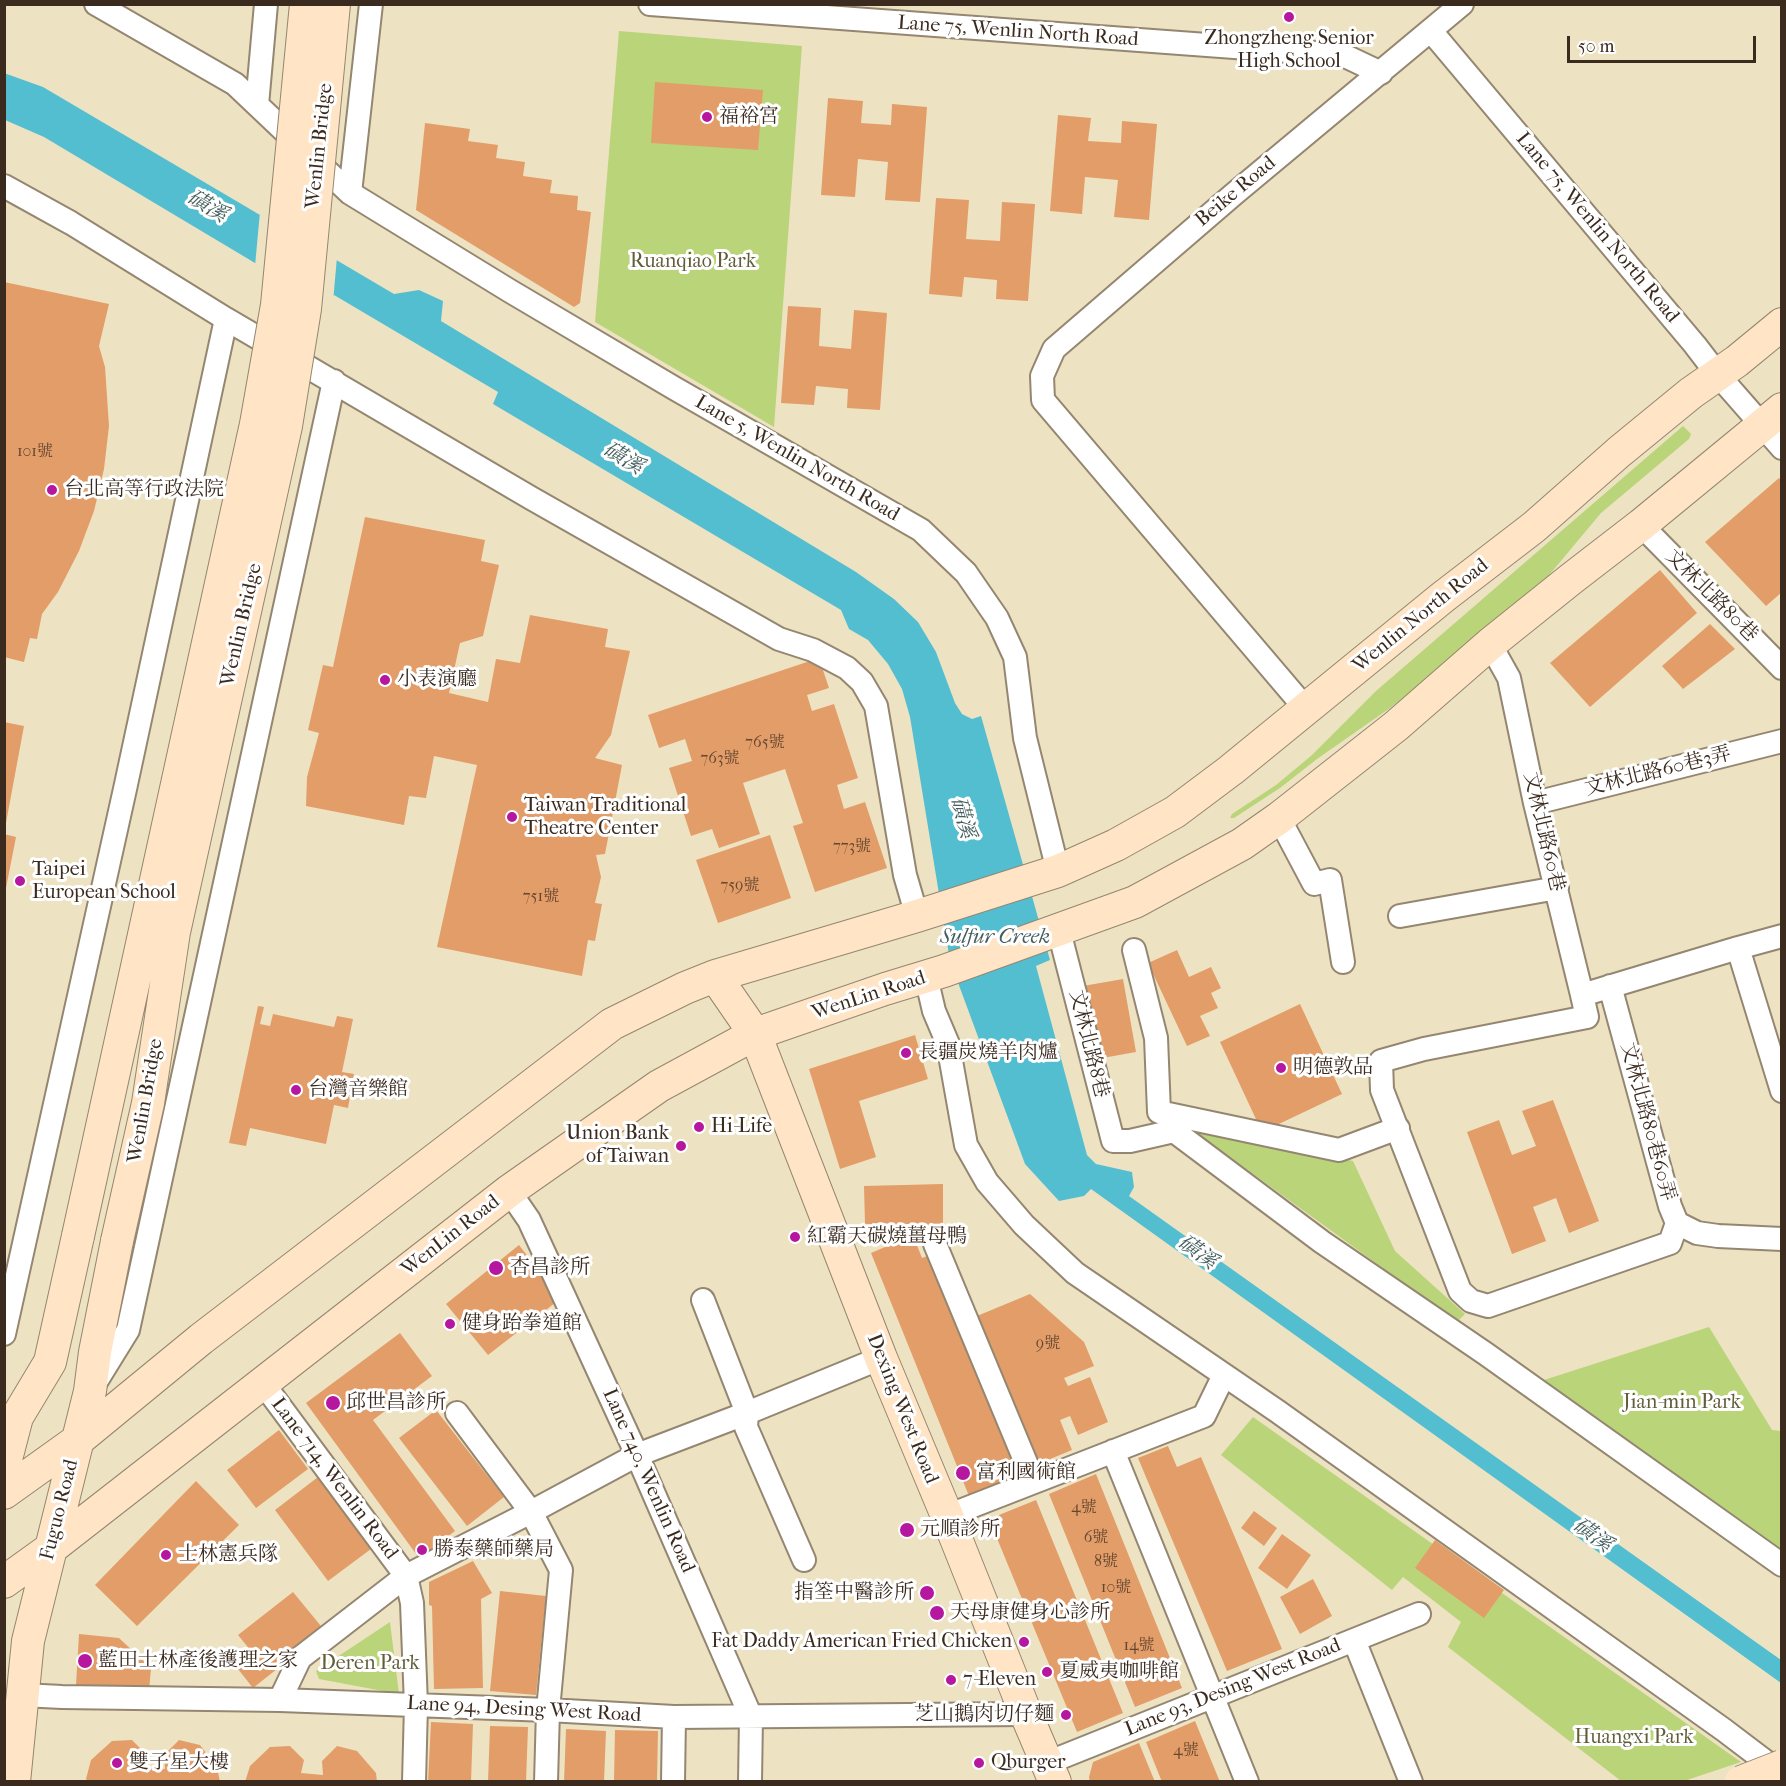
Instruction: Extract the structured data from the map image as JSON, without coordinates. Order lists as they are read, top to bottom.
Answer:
{
  "streets": {
    "main road": [
      "Wenlin Bridge",
      "Wenlin North Road",
      "WenLin Road",
      "Dexing West Road",
      "Fuguo Road"
    ],
    "street": [
      "Lane 75, Wenlin North Road",
      "Beike Road",
      "Lane 5, Wenlin North Road",
      "文林北路80巷",
      "文林北路60巷3弄",
      "文林北路60巷",
      "文林北路8巷",
      "文林北路80巷60弄",
      "Lane 714, Wenlin Road",
      "Lane 740, Wenlin Road",
      "Lane 93, Desing West Road",
      "Lane 94, Desing West Road"
    ]
  },
  "crossings": [
    ["Lane 75, Wenlin North Road", "Beike Road"],
    ["Lane 75, Wenlin North Road", "Wenlin North Road"],
    ["Wenlin Bridge", "Fuguo Road"],
    ["Beike Road", "Wenlin North Road"],
    ["Lane 5, Wenlin North Road", "Wenlin North Road"],
    ["文林北路60巷3弄", "文林北路60巷"],
    ["WenLin Road", "文林北路8巷"],
    ["WenLin Road", "Dexing West Road"],
    ["WenLin Road", "Lane 714, Wenlin Road"],
    ["WenLin Road", "Lane 740, Wenlin Road"],
    ["WenLin Road", "Fuguo Road"],
    ["Dexing West Road", "Lane 93, Desing West Road"],
    ["Dexing West Road", "Lane 94, Desing West Road"],
    ["Lane 740, Wenlin Road", "Lane 94, Desing West Road"],
    ["Fuguo Road", "Lane 94, Desing West Road"]
  ],
  "water": ["磺溪", "Sulfur Creek"],
  "parks": [
    "Ruanqiao Park",
    "Jian-min Park",
    "Deren Park",
    "Huangxi Park"
  ],
  "places": [
    "Zhongzheng Senior High School",
    "福裕宮",
    "台北高等行政法院",
    "小表演廳",
    "Taiwan Traditional Theatre Center",
    "Taipei European School",
    "長疆炭燒羊肉爐",
    "明德敦品",
    "台灣音樂館",
    "Hi-Life",
    "Union Bank of Taiwan",
    "紅霸天碳燒薑母鴨",
    "杏昌診所",
    "健身跆拳道館",
    "邱世昌診所",
    "富利國術館",
    "元順診所",
    "勝泰藥師藥局",
    "士林憲兵隊",
    "指筌中醫診所",
    "天母康健身心診所",
    "Fat Daddy American Fried Chicken",
    "藍田士林產後護理之家",
    "夏威夷咖啡館",
    "7-Eleven",
    "芝山鵝肉切仔麵",
    "雙子星大樓",
    "Qburger"
  ],
  "house_numbers": [
    "101號",
    "765號",
    "763號",
    "773號",
    "759號",
    "751號",
    "9號",
    "4號",
    "6號",
    "8號",
    "10號",
    "14號",
    "4號"
  ],
  "scale_bar": "50 m"
}
